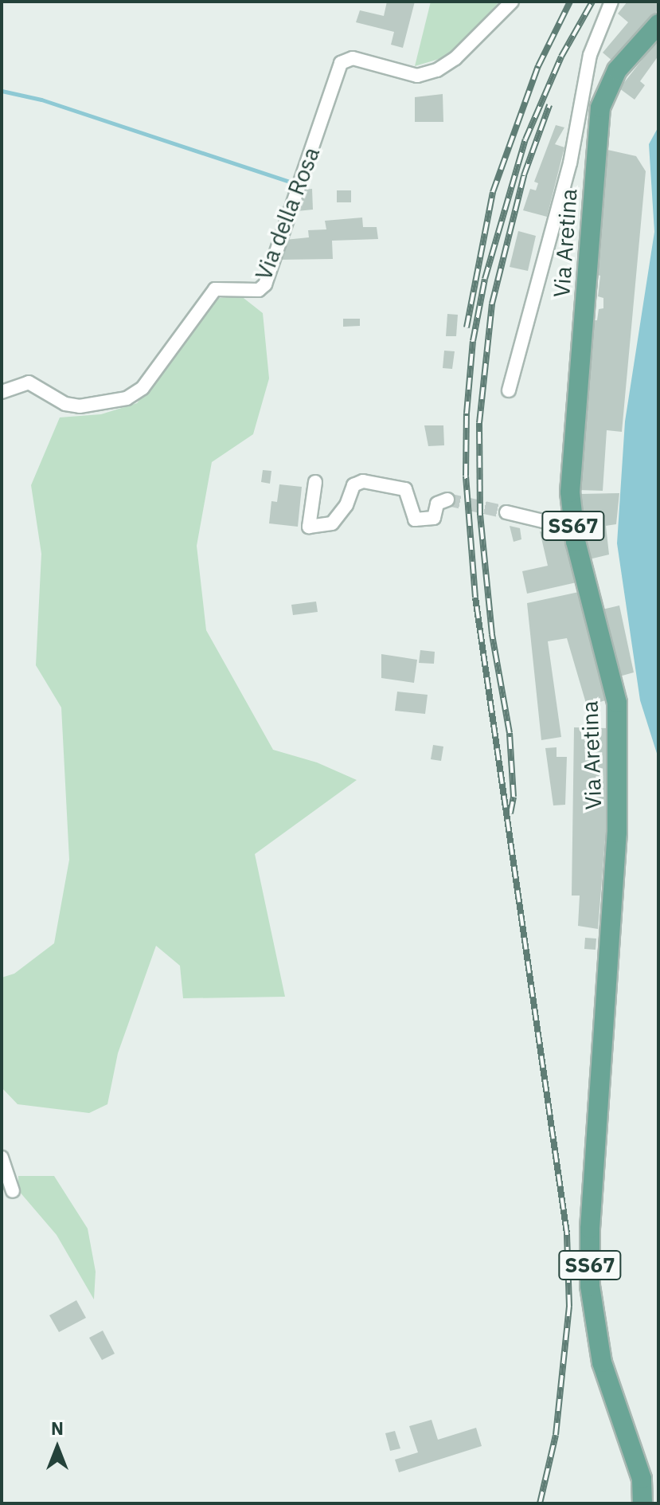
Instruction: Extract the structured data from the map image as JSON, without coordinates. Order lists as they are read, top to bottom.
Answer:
{
  "streets": {
    "main road": ["Via Aretina", "SS67"],
    "street": ["Via della Rosa"]
  },
  "north": "top"
}
